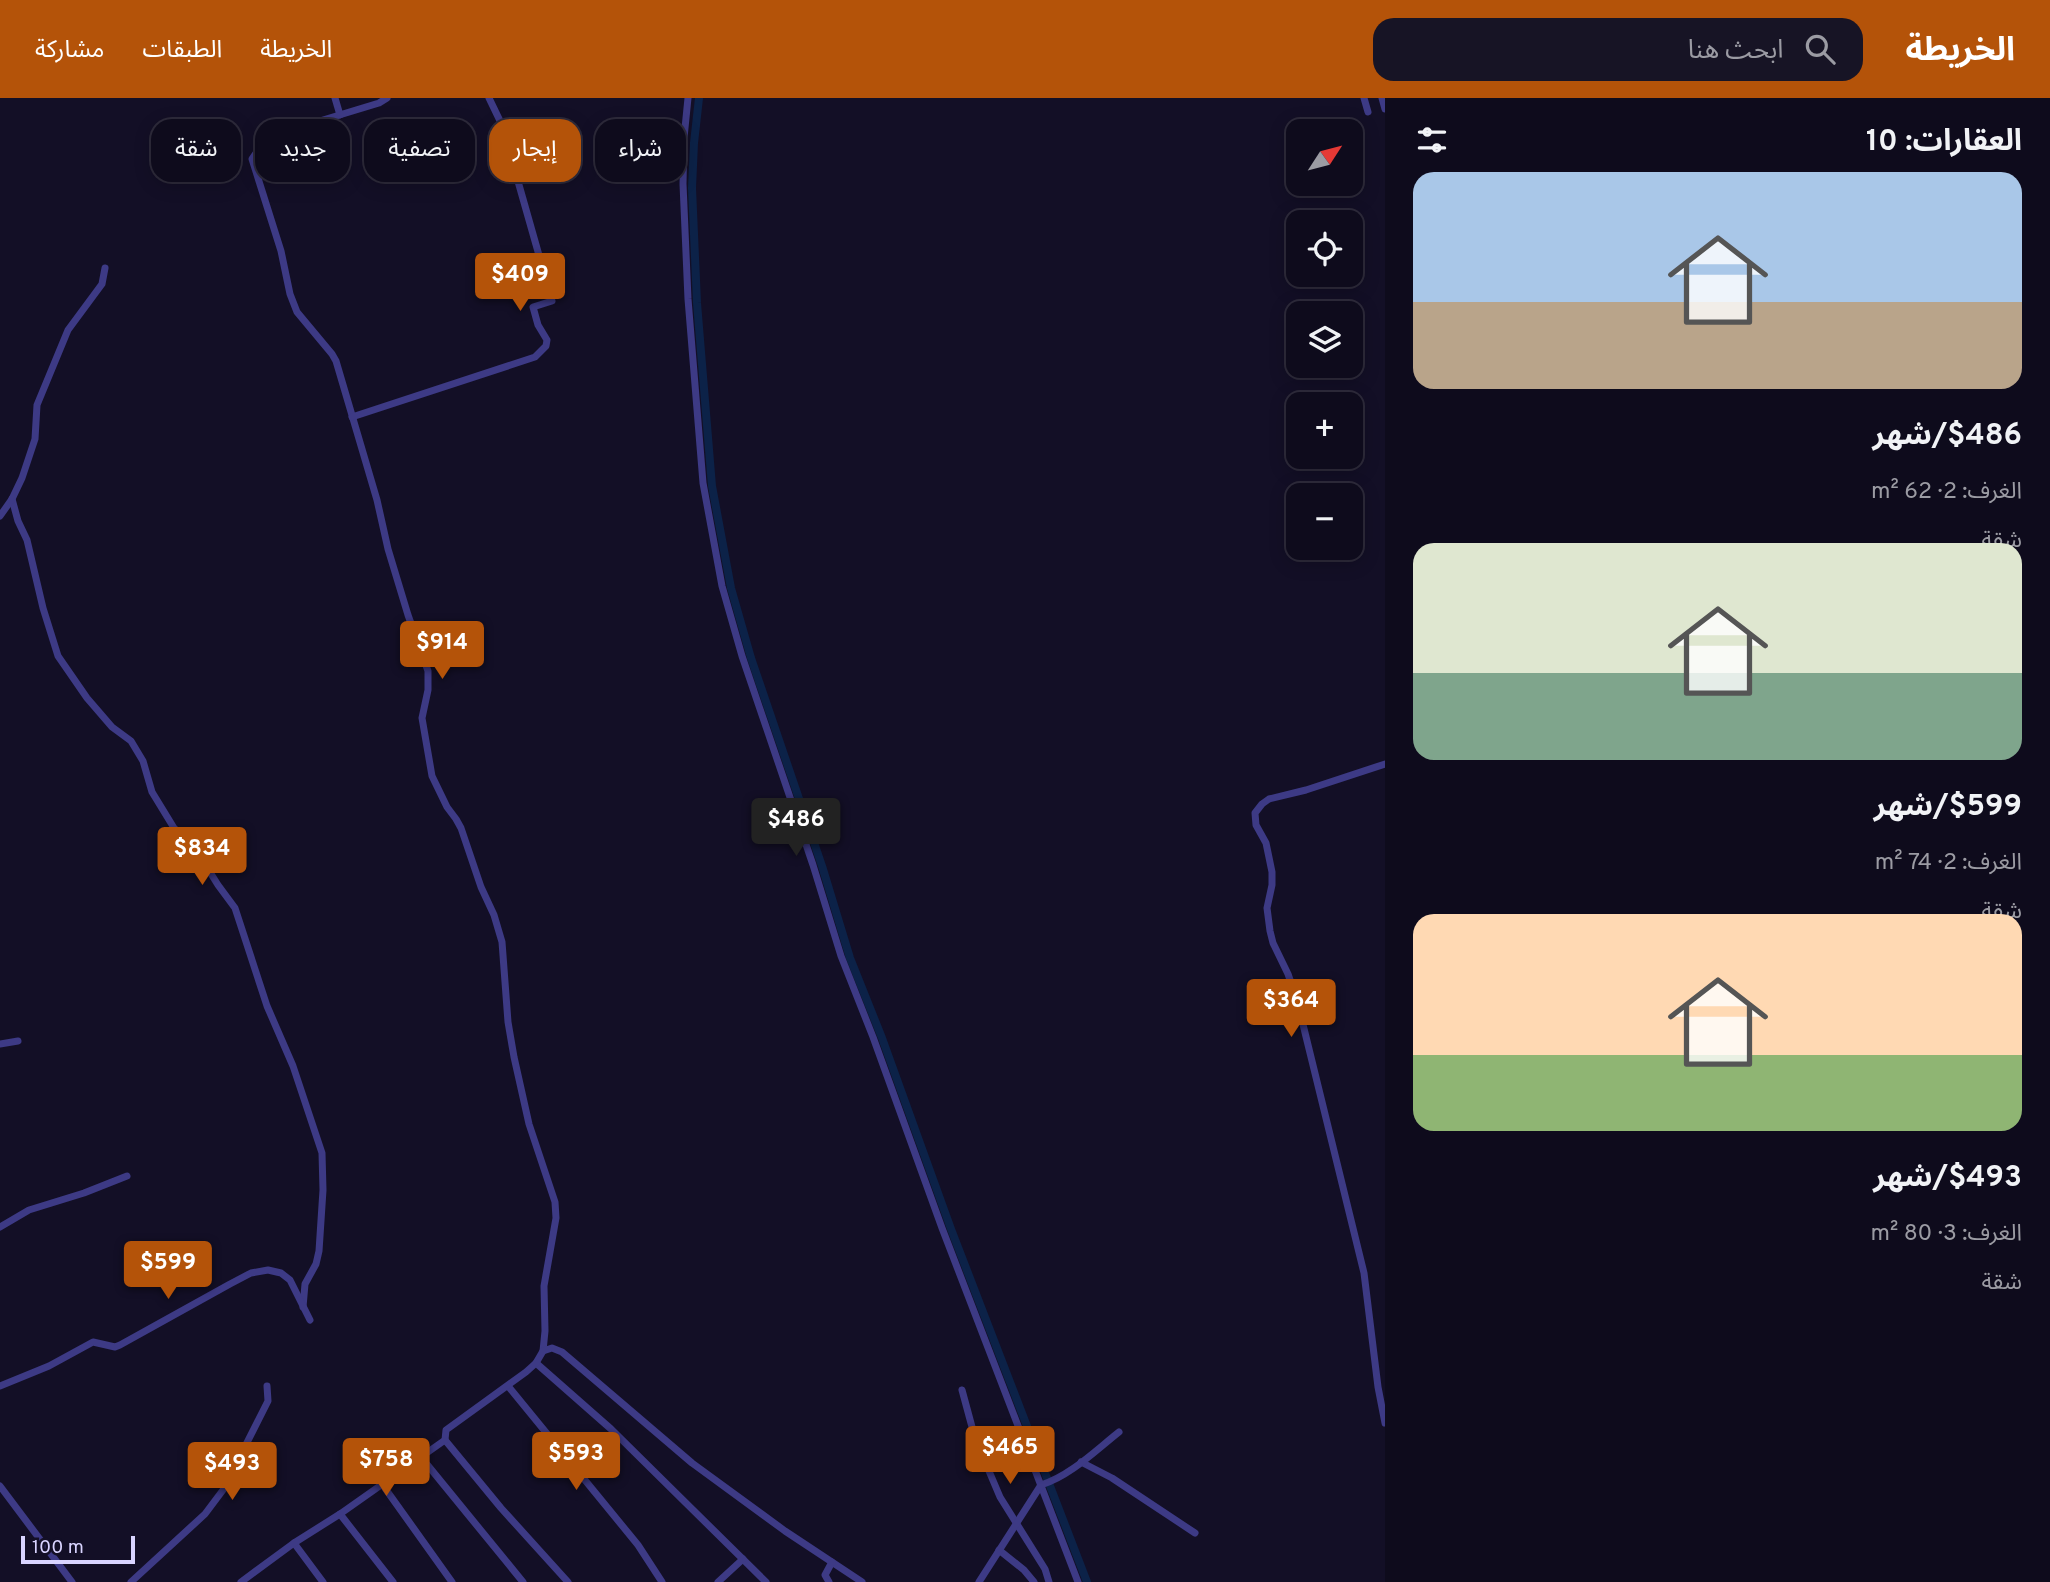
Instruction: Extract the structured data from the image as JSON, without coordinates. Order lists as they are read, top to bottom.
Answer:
{
  "scale_bar": "100 m",
  "north": "top right",
  "page": {
    "header": "الخريطة",
    "search": "ابحث هنا",
    "nav": ["الخريطة", "الطبقات", "مشاركة"],
    "heading": "العقارات: 10",
    "map_buttons": ["+", "−"],
    "chip": [
      "شراء",
      "إيجار",
      "تصفية",
      "جديد",
      "شقة"
    ],
    "list": [
      {
        "name": "$486/شهر",
        "note": "الغرف: 2 · 62 m² · شقة"
      },
      {
        "name": "$599/شهر",
        "note": "الغرف: 2 · 74 m² · شقة"
      },
      {
        "name": "$493/شهر",
        "note": "الغرف: 3 · 80 m² · شقة"
      }
    ],
    "price": [
      "$409",
      "$914",
      "$486",
      "$834",
      "$364",
      "$599",
      "$465",
      "$593",
      "$758",
      "$493"
    ],
    "scale": "100 m"
  }
}
